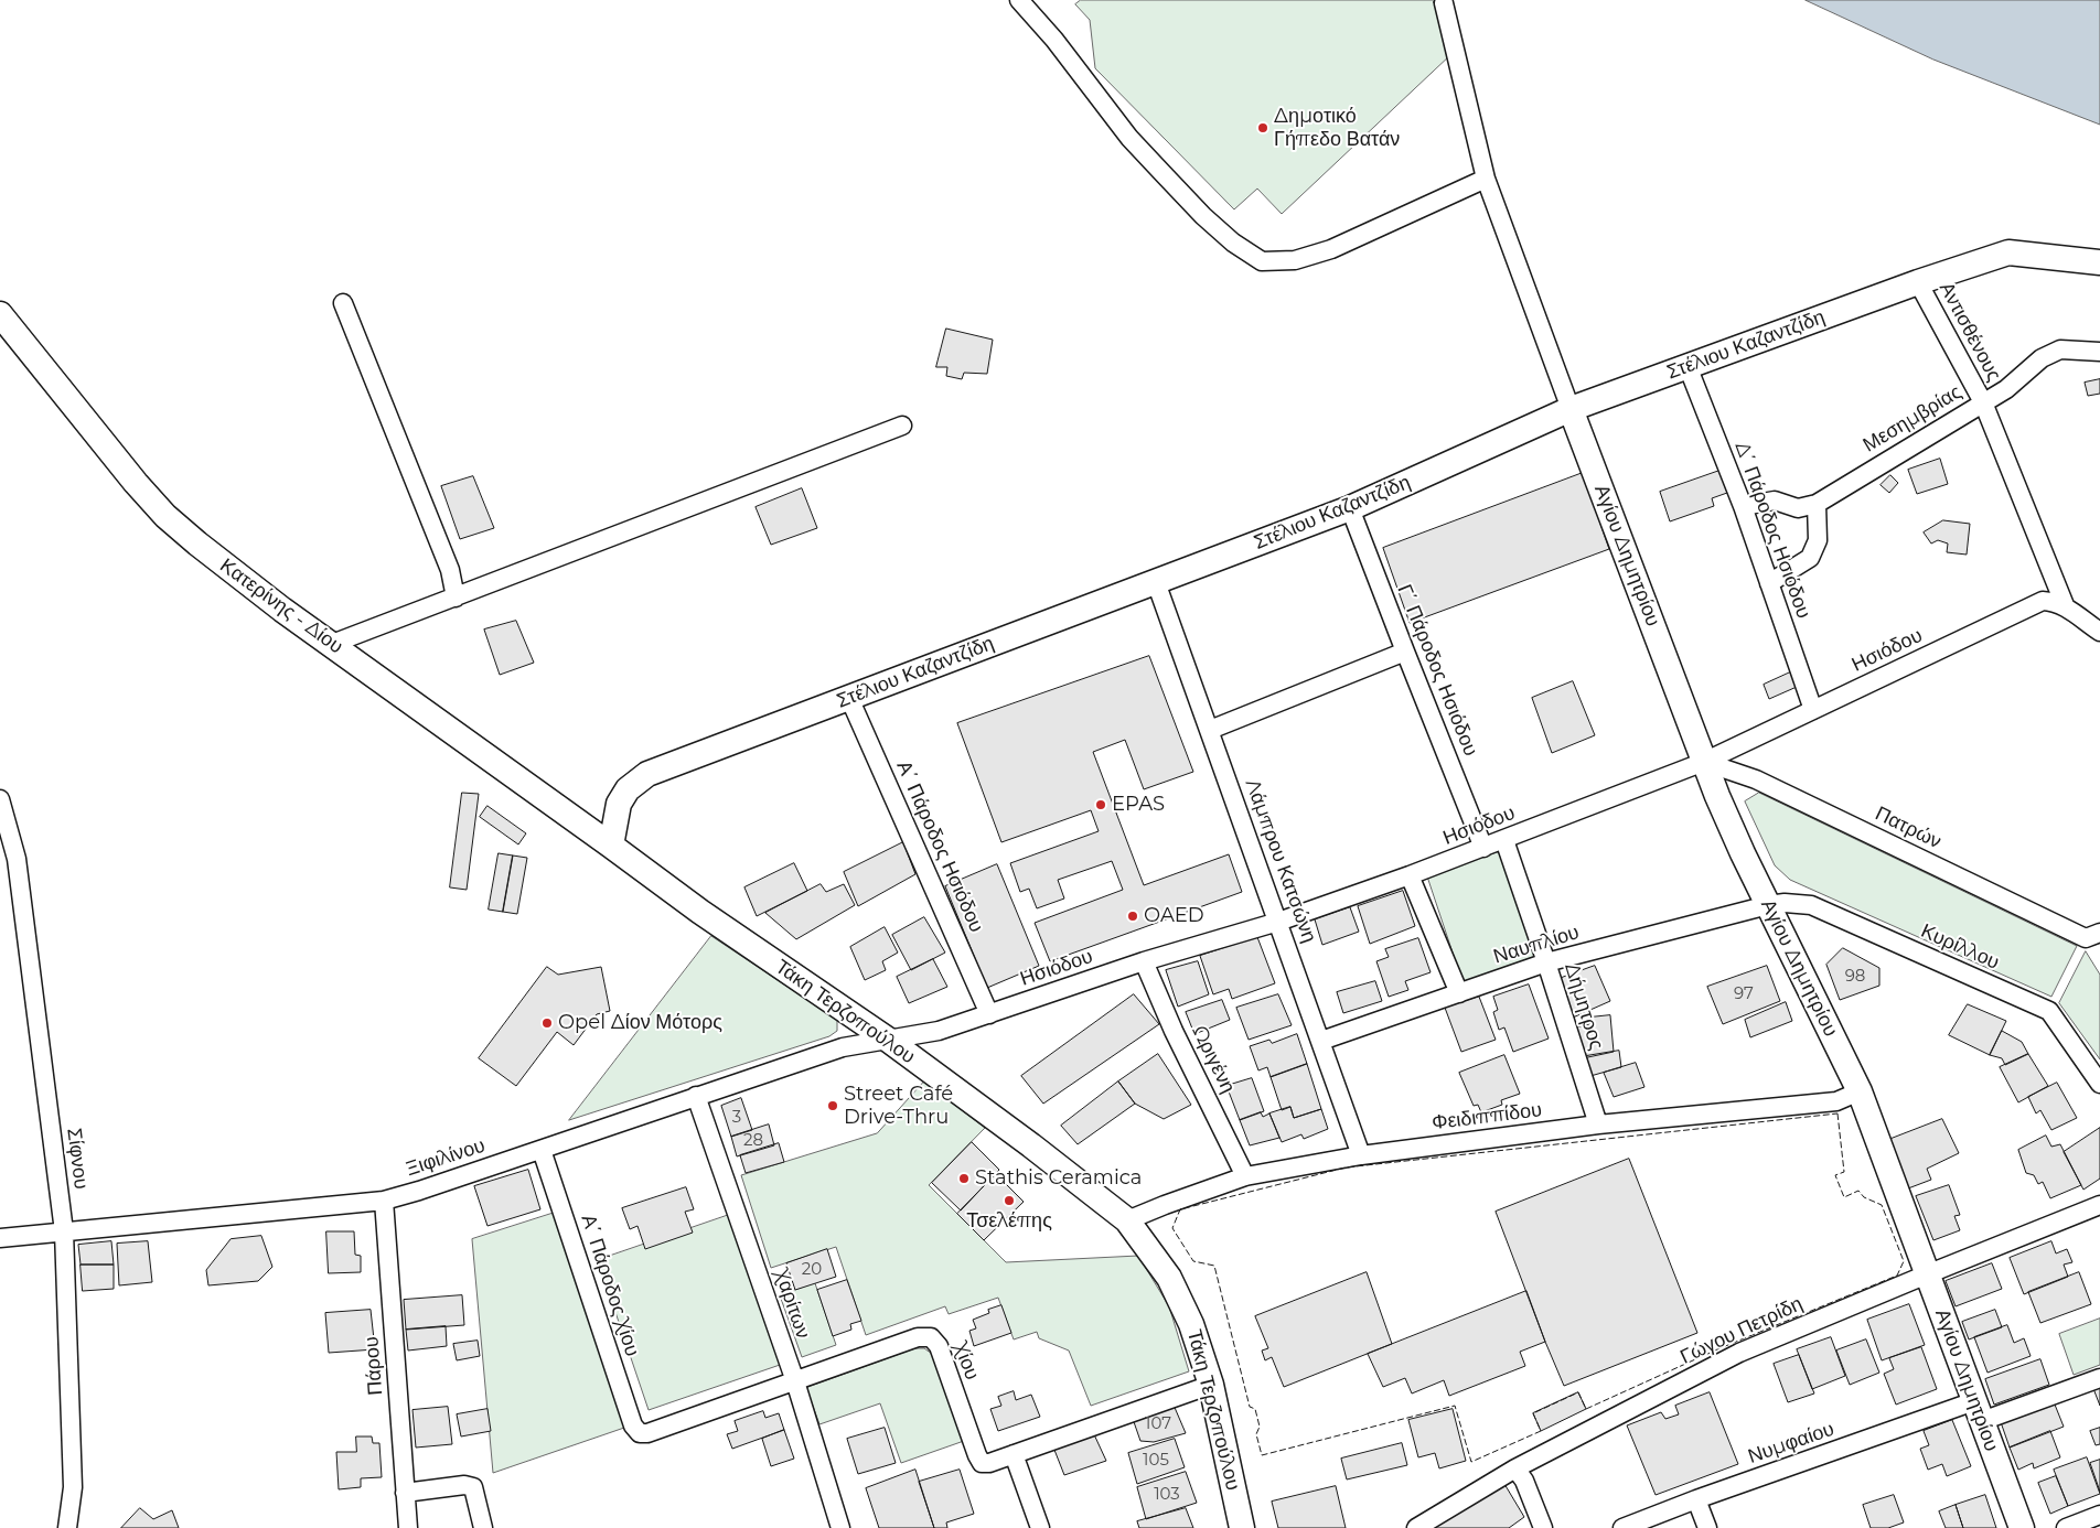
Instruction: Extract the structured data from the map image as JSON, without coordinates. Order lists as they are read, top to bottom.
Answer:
{
  "streets": {
    "street": [
      "Αντισθένους",
      "Στέλιου Καζαντζίδη",
      "Μεσημβρίας",
      "Δ΄ Πάροδος Ησιόδου",
      "Αγίου Δημητρίου",
      "Κατερίνης - Δίου",
      "Ησιόδου",
      "Γ΄ Πάροδος Ησιόδου",
      "Πατρών",
      "Α΄ Πάροδος Ησιόδου",
      "Λάμπρου Κατσώνη",
      "Ναυπλίου",
      "Κυρίλλου",
      "Δήμητρος",
      "Τάκη Τερζοπούλου",
      "Ωριγένη",
      "Φειδιππίδου",
      "Ξιφιλίνου",
      "Σίφνου",
      "Α΄ Πάροδος Χίου",
      "Χαρίτων",
      "Γώγου Πετρίδη",
      "Χίου",
      "Πάρου",
      "Νυμφαίου"
    ]
  },
  "crossings": [
    ["Αντισθένους", "Στέλιου Καζαντζίδη"],
    ["Αντισθένους", "Μεσημβρίας"],
    ["Αντισθένους", "Ησιόδου"],
    ["Στέλιου Καζαντζίδη", "Δ΄ Πάροδος Ησιόδου"],
    ["Στέλιου Καζαντζίδη", "Αγίου Δημητρίου"],
    ["Στέλιου Καζαντζίδη", "Κατερίνης - Δίου"],
    ["Στέλιου Καζαντζίδη", "Γ΄ Πάροδος Ησιόδου"],
    ["Στέλιου Καζαντζίδη", "Α΄ Πάροδος Ησιόδου"],
    ["Στέλιου Καζαντζίδη", "Λάμπρου Κατσώνη"],
    ["Στέλιου Καζαντζίδη", "Τάκη Τερζοπούλου"],
    ["Μεσημβρίας", "Δ΄ Πάροδος Ησιόδου"],
    ["Δ΄ Πάροδος Ησιόδου", "Ησιόδου"],
    ["Αγίου Δημητρίου", "Ησιόδου"],
    ["Αγίου Δημητρίου", "Πατρών"],
    ["Αγίου Δημητρίου", "Ναυπλίου"],
    ["Αγίου Δημητρίου", "Κυρίλλου"],
    ["Αγίου Δημητρίου", "Φειδιππίδου"],
    ["Αγίου Δημητρίου", "Γώγου Πετρίδη"],
    ["Αγίου Δημητρίου", "Νυμφαίου"],
    ["Κατερίνης - Δίου", "Τάκη Τερζοπούλου"],
    ["Ησιόδου", "Γ΄ Πάροδος Ησιόδου"],
    ["Ησιόδου", "Πατρών"],
    ["Ησιόδου", "Α΄ Πάροδος Ησιόδου"],
    ["Ησιόδου", "Λάμπρου Κατσώνη"],
    ["Ησιόδου", "Δήμητρος"],
    ["Ησιόδου", "Τάκη Τερζοπούλου"],
    ["Ησιόδου", "Ωριγένη"],
    ["Ησιόδου", "Ξιφιλίνου"],
    ["Λάμπρου Κατσώνη", "Ναυπλίου"],
    ["Λάμπρου Κατσώνη", "Φειδιππίδου"],
    ["Ναυπλίου", "Κυρίλλου"],
    ["Ναυπλίου", "Δήμητρος"],
    ["Δήμητρος", "Φειδιππίδου"],
    ["Τάκη Τερζοπούλου", "Φειδιππίδου"],
    ["Τάκη Τερζοπούλου", "Ξιφιλίνου"],
    ["Τάκη Τερζοπούλου", "Χίου"],
    ["Ωριγένη", "Φειδιππίδου"],
    ["Ξιφιλίνου", "Σίφνου"],
    ["Ξιφιλίνου", "Α΄ Πάροδος Χίου"],
    ["Ξιφιλίνου", "Χαρίτων"],
    ["Ξιφιλίνου", "Πάρου"],
    ["Α΄ Πάροδος Χίου", "Χίου"],
    ["Χαρίτων", "Χίου"]
  ],
  "places": [
    "Δημοτικό Γήπεδο Βατάν",
    "EPAS",
    "OAED",
    "Opel Δίον Μότορς",
    "Street Café Drive-Thru",
    "Stathis Ceramica",
    "Τσελέπης"
  ],
  "house_numbers": [
    "98",
    "97",
    "3",
    "28",
    "20",
    "107",
    "105",
    "103"
  ]
}
